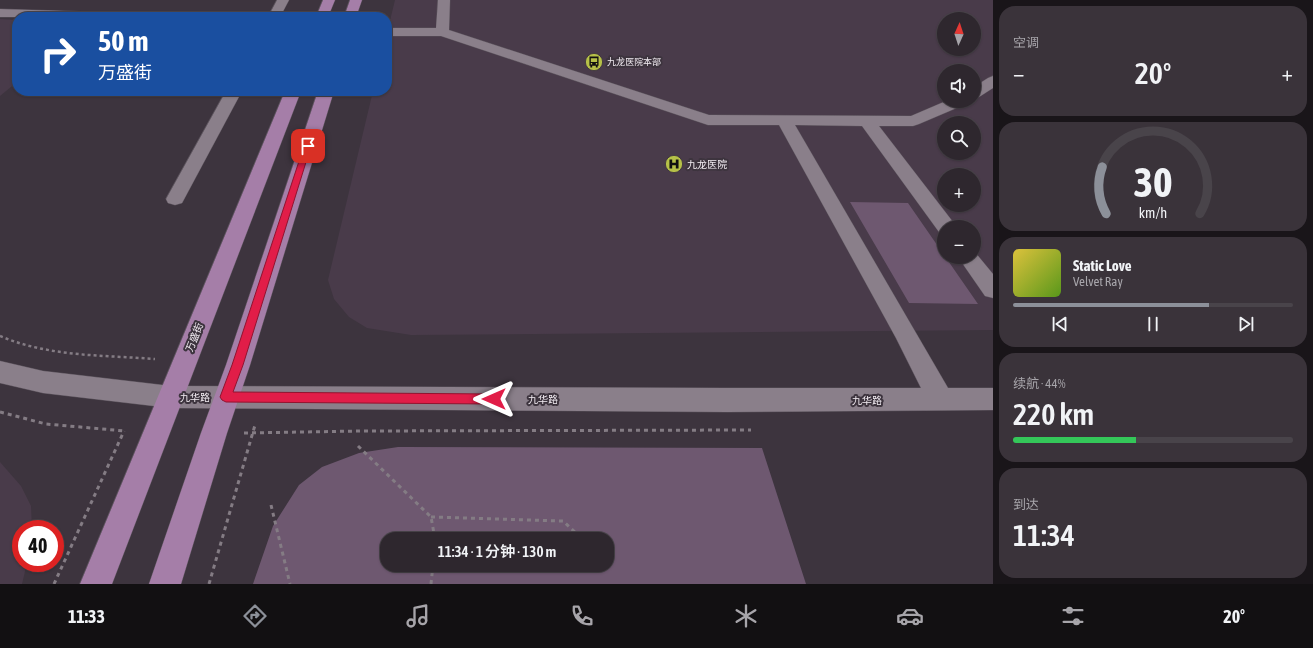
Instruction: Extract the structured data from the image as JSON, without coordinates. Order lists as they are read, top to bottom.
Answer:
{
  "streets": {
    "main road": ["万盛街"],
    "street": ["九华路"]
  },
  "crossings": [
    ["万盛街", "九华路"]
  ],
  "places": {
    "bus stop": ["九龙医院本部"],
    "hospital": ["九龙医院"]
  },
  "north": "top",
  "page": {
    "tile": [
      "空调",
      ["续航 · 44%", "220 km"],
      ["到达", "11:34"]
    ],
    "map_buttons": ["+", "−"],
    "turn": ["50 m", "万盛街"],
    "heat": ["−", "20°", "+"],
    "song": ["Static Love", "Velvet Ray"],
    "limit": "40",
    "trip": "11:34 · 1 分钟 · 130 m",
    "tabs": ["11:33", "20°"],
    "gauge": ["30", "km/h"]
  }
}
